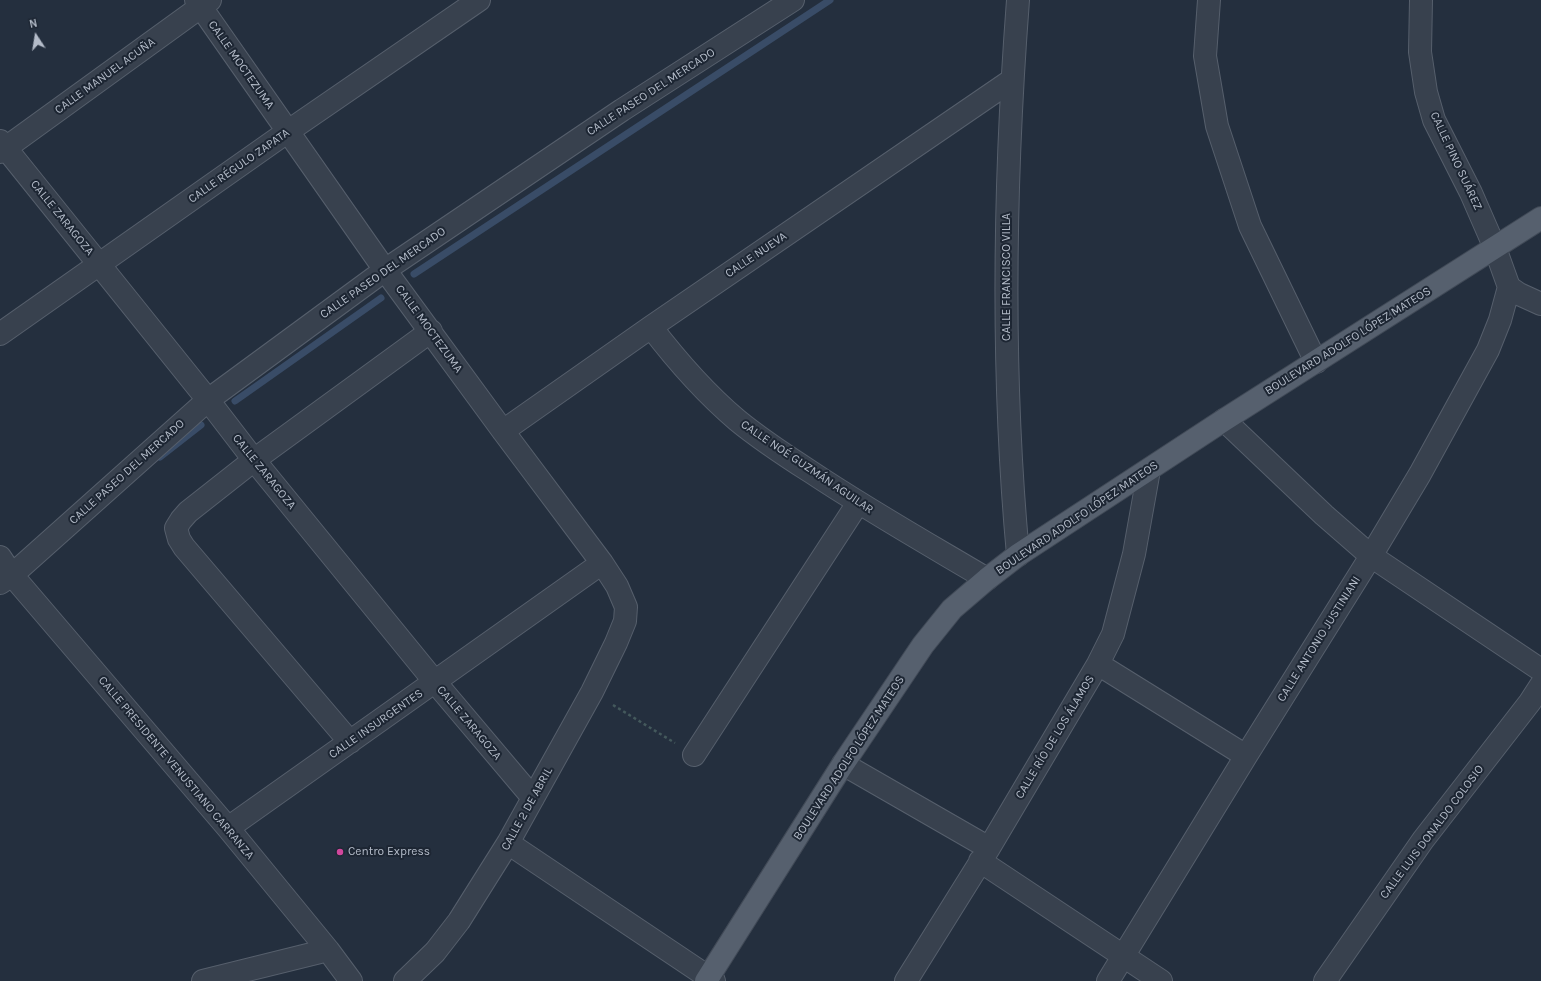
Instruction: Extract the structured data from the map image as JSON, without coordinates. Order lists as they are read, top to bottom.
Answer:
{
  "streets": {
    "main road": ["BOULEVARD ADOLFO LÓPEZ MATEOS"],
    "street": [
      "CALLE MOCTEZUMA",
      "CALLE MANUEL ACUÑA",
      "CALLE PASEO DEL MERCADO",
      "CALLE PINO SUÁREZ",
      "CALLE RÉGULO ZAPATA",
      "CALLE ZARAGOZA",
      "CALLE NUEVA",
      "CALLE FRANCISCO VILLA",
      "CALLE NOÉ GUZMÁN AGUILAR",
      "CALLE ANTONIO JUSTINIANI",
      "CALLE INSURGENTES",
      "CALLE RÍO DE LOS ÁLAMOS",
      "CALLE PRESIDENTE VENUSTIANO CARRANZA",
      "CALLE 2 DE ABRIL",
      "CALLE LUIS DONALDO COLOSIO"
    ]
  },
  "crossings": [
    ["CALLE MOCTEZUMA", "CALLE MANUEL ACUÑA"],
    ["CALLE MOCTEZUMA", "CALLE PASEO DEL MERCADO"],
    ["CALLE MOCTEZUMA", "CALLE RÉGULO ZAPATA"],
    ["CALLE MOCTEZUMA", "CALLE NUEVA"],
    ["CALLE MOCTEZUMA", "CALLE INSURGENTES"],
    ["CALLE MOCTEZUMA", "CALLE 2 DE ABRIL"],
    ["CALLE MANUEL ACUÑA", "CALLE ZARAGOZA"],
    ["CALLE PASEO DEL MERCADO", "CALLE ZARAGOZA"],
    ["CALLE PASEO DEL MERCADO", "CALLE PRESIDENTE VENUSTIANO CARRANZA"],
    ["CALLE PINO SUÁREZ", "BOULEVARD ADOLFO LÓPEZ MATEOS"],
    ["CALLE PINO SUÁREZ", "CALLE ANTONIO JUSTINIANI"],
    ["CALLE RÉGULO ZAPATA", "CALLE ZARAGOZA"],
    ["CALLE ZARAGOZA", "CALLE INSURGENTES"],
    ["CALLE ZARAGOZA", "CALLE 2 DE ABRIL"],
    ["CALLE NUEVA", "CALLE FRANCISCO VILLA"],
    ["CALLE NUEVA", "CALLE NOÉ GUZMÁN AGUILAR"],
    ["CALLE FRANCISCO VILLA", "BOULEVARD ADOLFO LÓPEZ MATEOS"],
    ["BOULEVARD ADOLFO LÓPEZ MATEOS", "CALLE NOÉ GUZMÁN AGUILAR"],
    ["BOULEVARD ADOLFO LÓPEZ MATEOS", "CALLE RÍO DE LOS ÁLAMOS"],
    ["CALLE INSURGENTES", "CALLE PRESIDENTE VENUSTIANO CARRANZA"]
  ],
  "places": ["Centro Express"],
  "north": "top"
}
